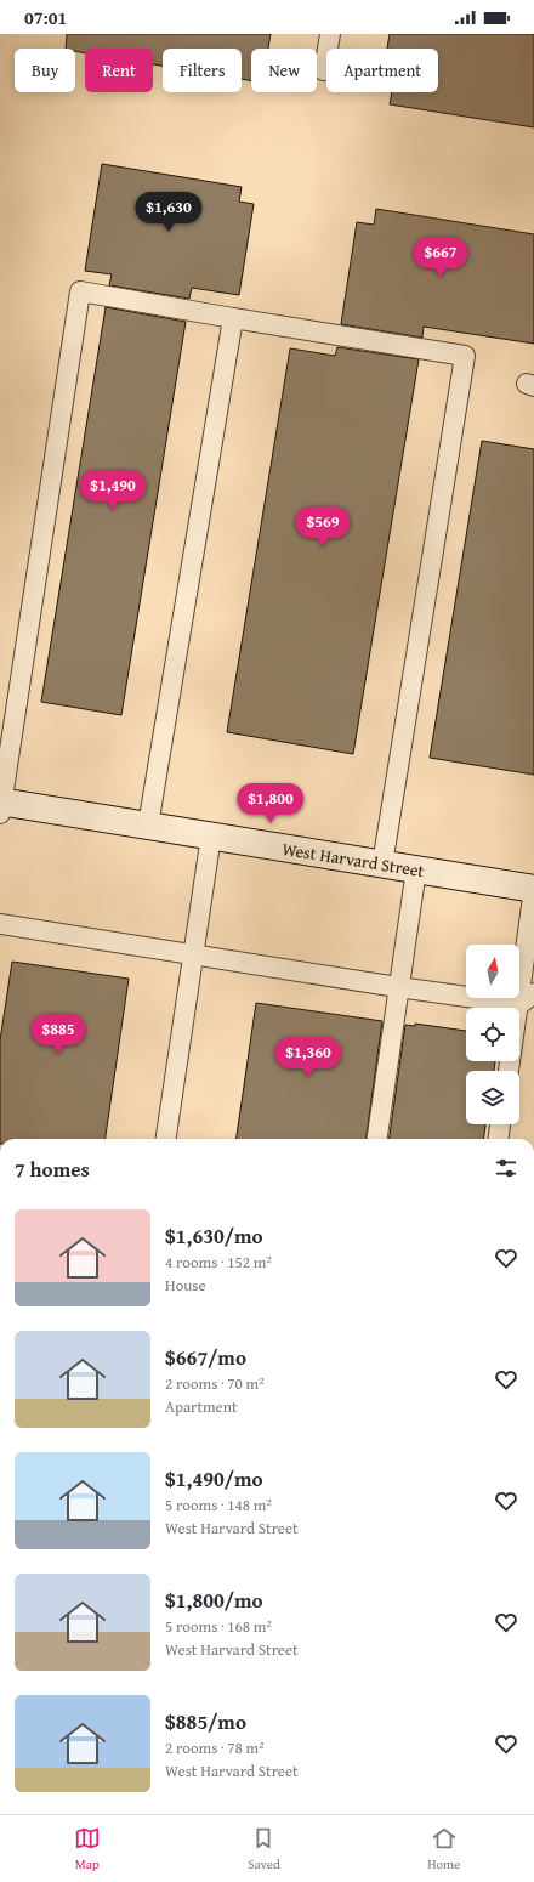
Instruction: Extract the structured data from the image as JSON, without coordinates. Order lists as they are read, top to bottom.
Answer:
{
  "streets": {
    "street": ["West Harvard Street"]
  },
  "north": "top",
  "page": {
    "status": "07:01",
    "chip": [
      "Buy",
      "Rent",
      "Filters",
      "New",
      "Apartment"
    ],
    "price": [
      "$1,630",
      "$667",
      "$1,490",
      "$569",
      "$1,800",
      "$885",
      "$1,360"
    ],
    "heading": "7 homes",
    "list": [
      {
        "name": "$1,630/mo",
        "note": "4 rooms · 152 m² · House"
      },
      {
        "name": "$667/mo",
        "note": "2 rooms · 70 m² · Apartment"
      },
      {
        "name": "$1,490/mo",
        "note": "5 rooms · 148 m² · West Harvard Street"
      },
      {
        "name": "$1,800/mo",
        "note": "5 rooms · 168 m² · West Harvard Street"
      },
      {
        "name": "$885/mo",
        "note": "2 rooms · 78 m² · West Harvard Street"
      }
    ],
    "tabs": ["Map", "Saved", "Home"]
  }
}
